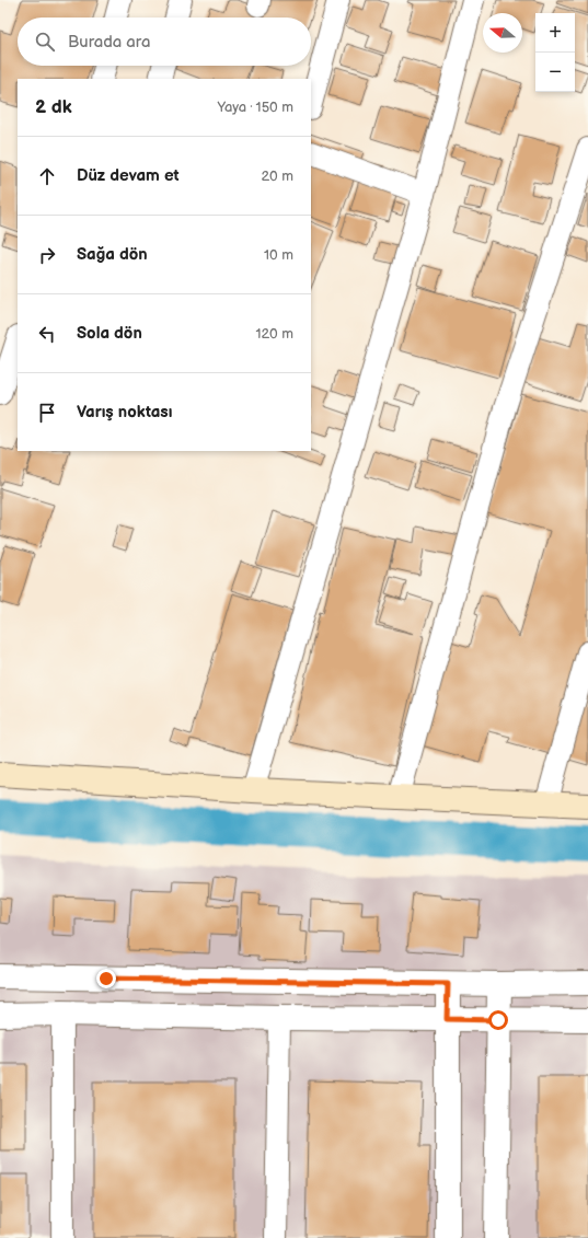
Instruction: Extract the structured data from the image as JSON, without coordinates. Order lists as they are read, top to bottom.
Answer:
{
  "north": "left",
  "page": {
    "map_buttons": ["+", "−"],
    "search": "Burada ara",
    "heading": ["2 dk", "Yaya · 150 m"],
    "list": [
      ["Düz devam et", "20 m"],
      ["Sağa dön", "10 m"],
      ["Sola dön", "120 m"],
      "Varış noktası"
    ]
  }
}
